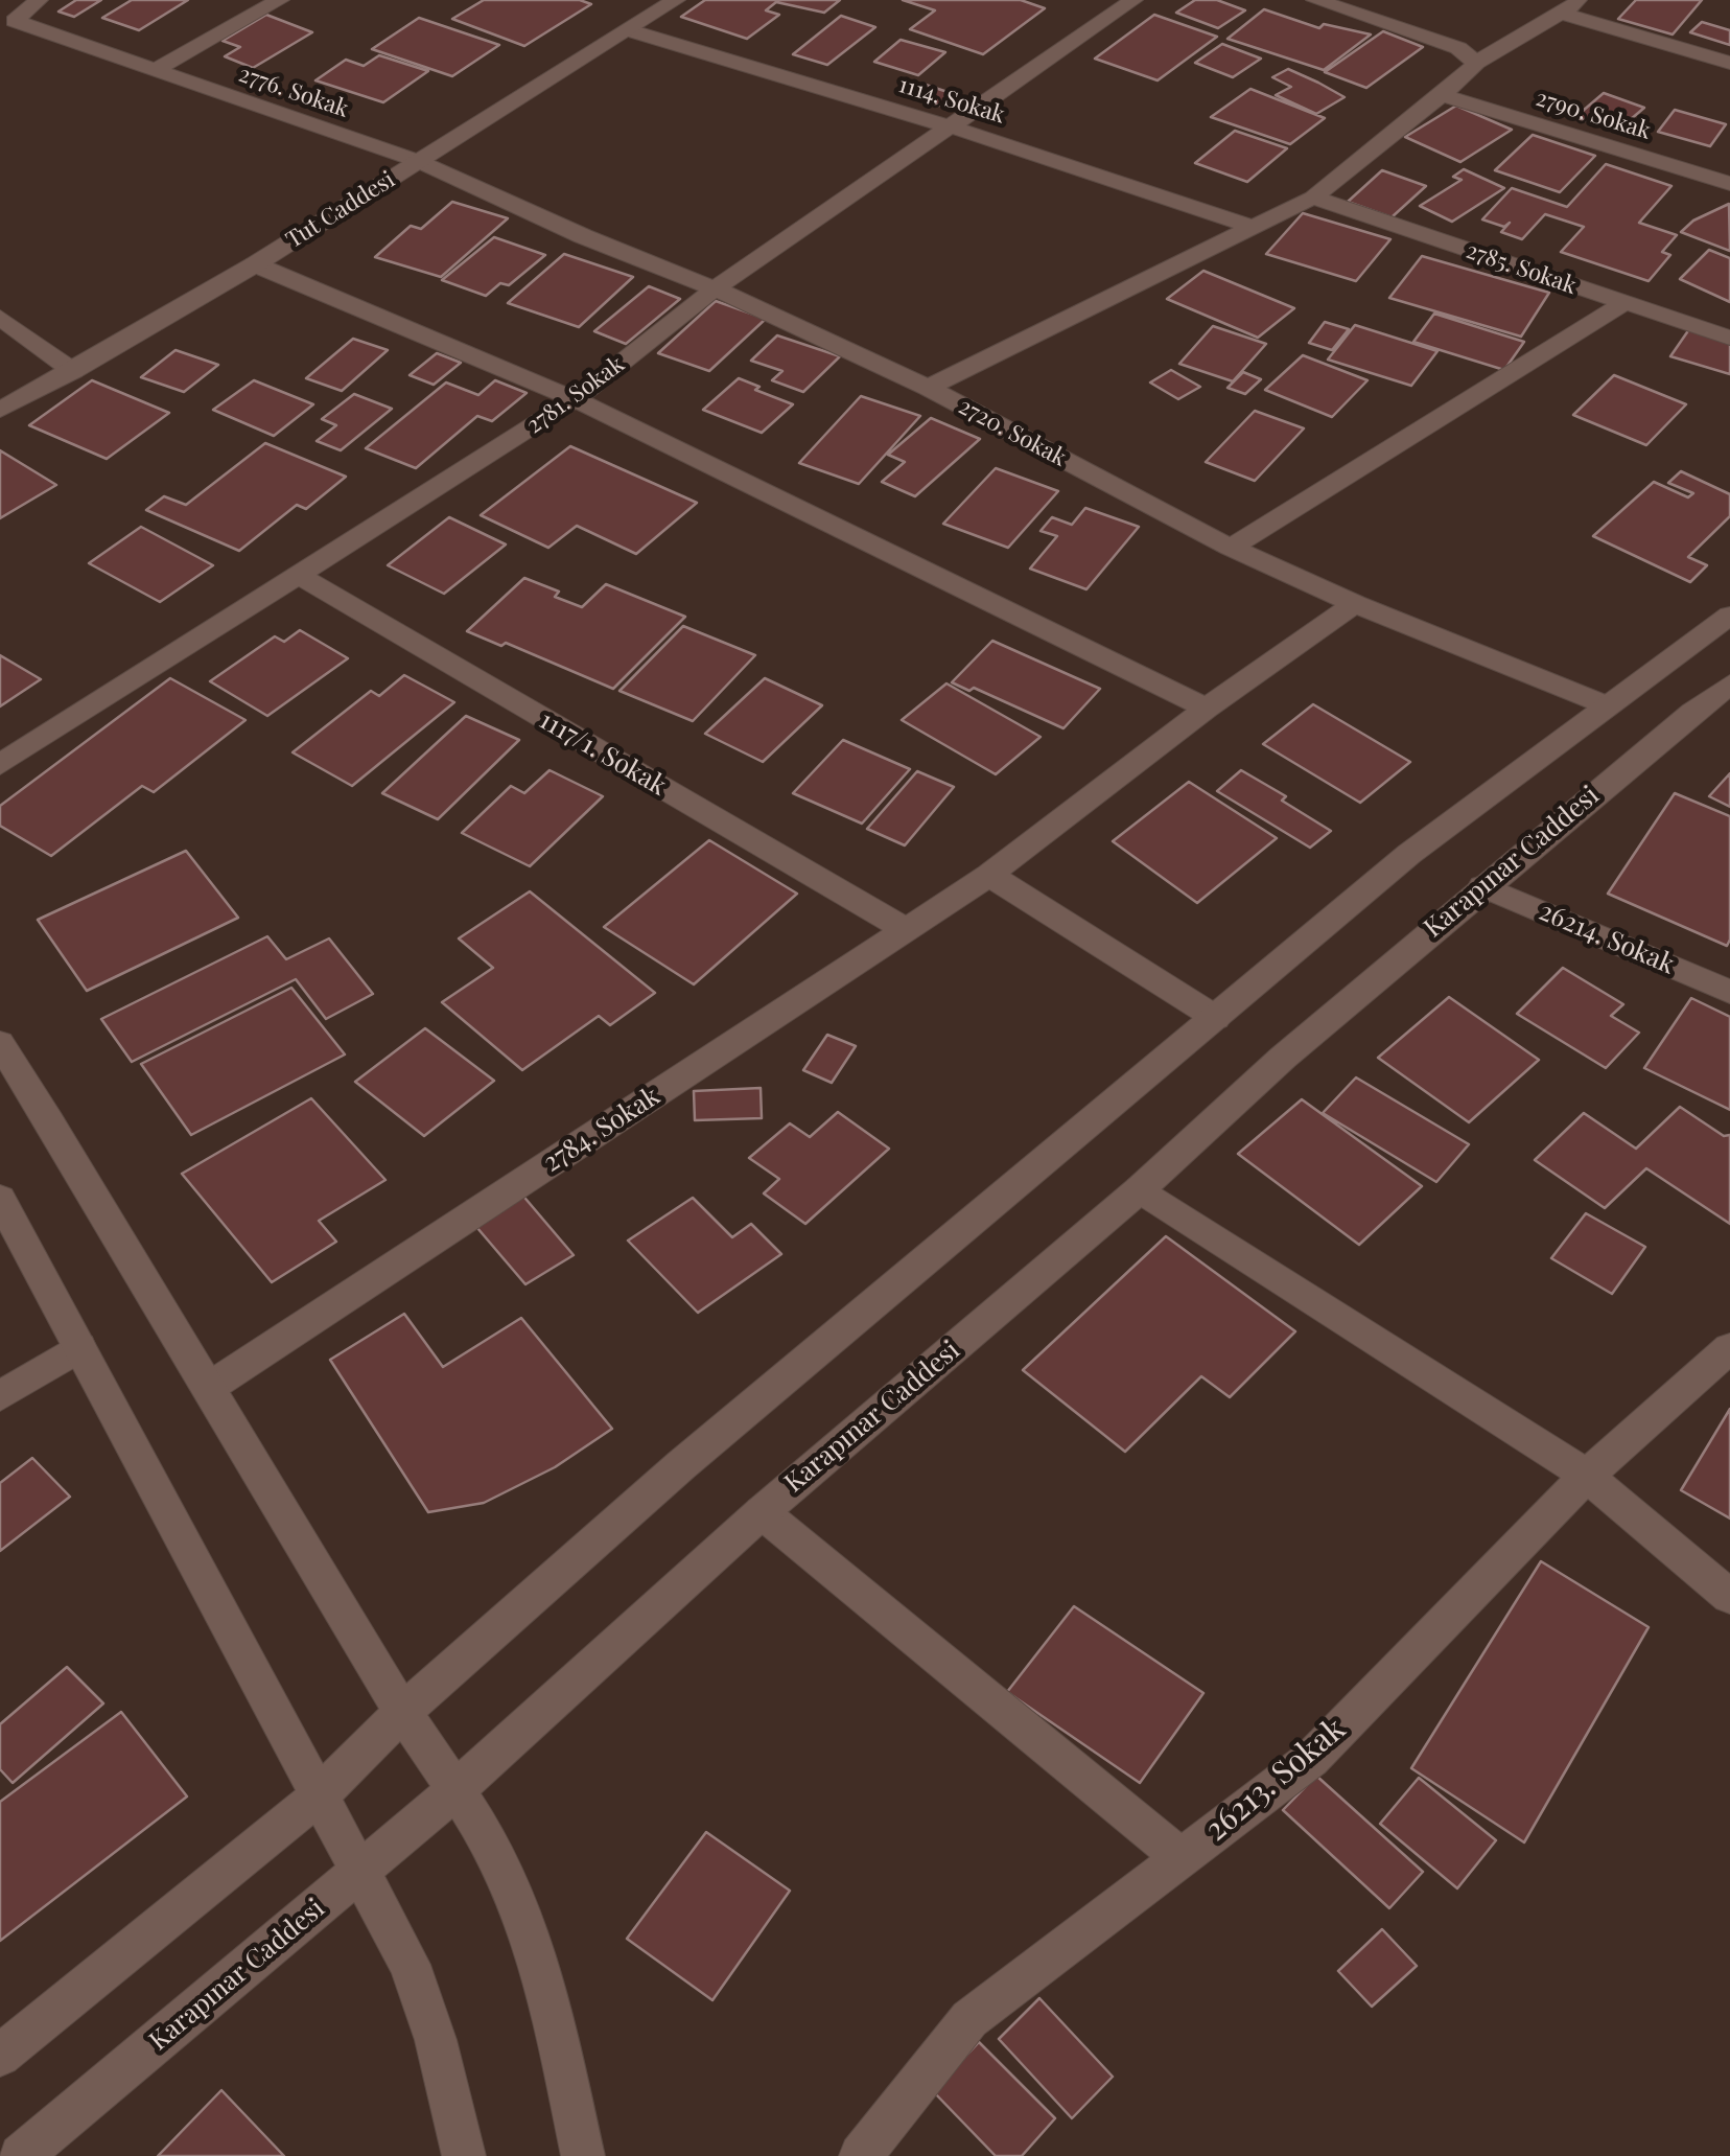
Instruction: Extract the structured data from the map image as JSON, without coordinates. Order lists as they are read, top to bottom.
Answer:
{
  "streets": {
    "street": [
      "2776. Sokak",
      "1114. Sokak",
      "2790. Sokak",
      "Tut Caddesi",
      "2785. Sokak",
      "2781. Sokak",
      "2720. Sokak",
      "1117/1. Sokak",
      "Karapınar Caddesi",
      "26214. Sokak",
      "2784. Sokak",
      "26213. Sokak"
    ]
  },
  "crossings": [
    ["2776. Sokak", "Tut Caddesi"],
    ["2776. Sokak", "2720. Sokak"],
    ["1114. Sokak", "Tut Caddesi"],
    ["1114. Sokak", "2781. Sokak"],
    ["Tut Caddesi", "2720. Sokak"],
    ["2781. Sokak", "2720. Sokak"],
    ["2781. Sokak", "1117/1. Sokak"],
    ["2720. Sokak", "2784. Sokak"],
    ["1117/1. Sokak", "2784. Sokak"],
    ["Karapınar Caddesi", "26214. Sokak"]
  ]
}
